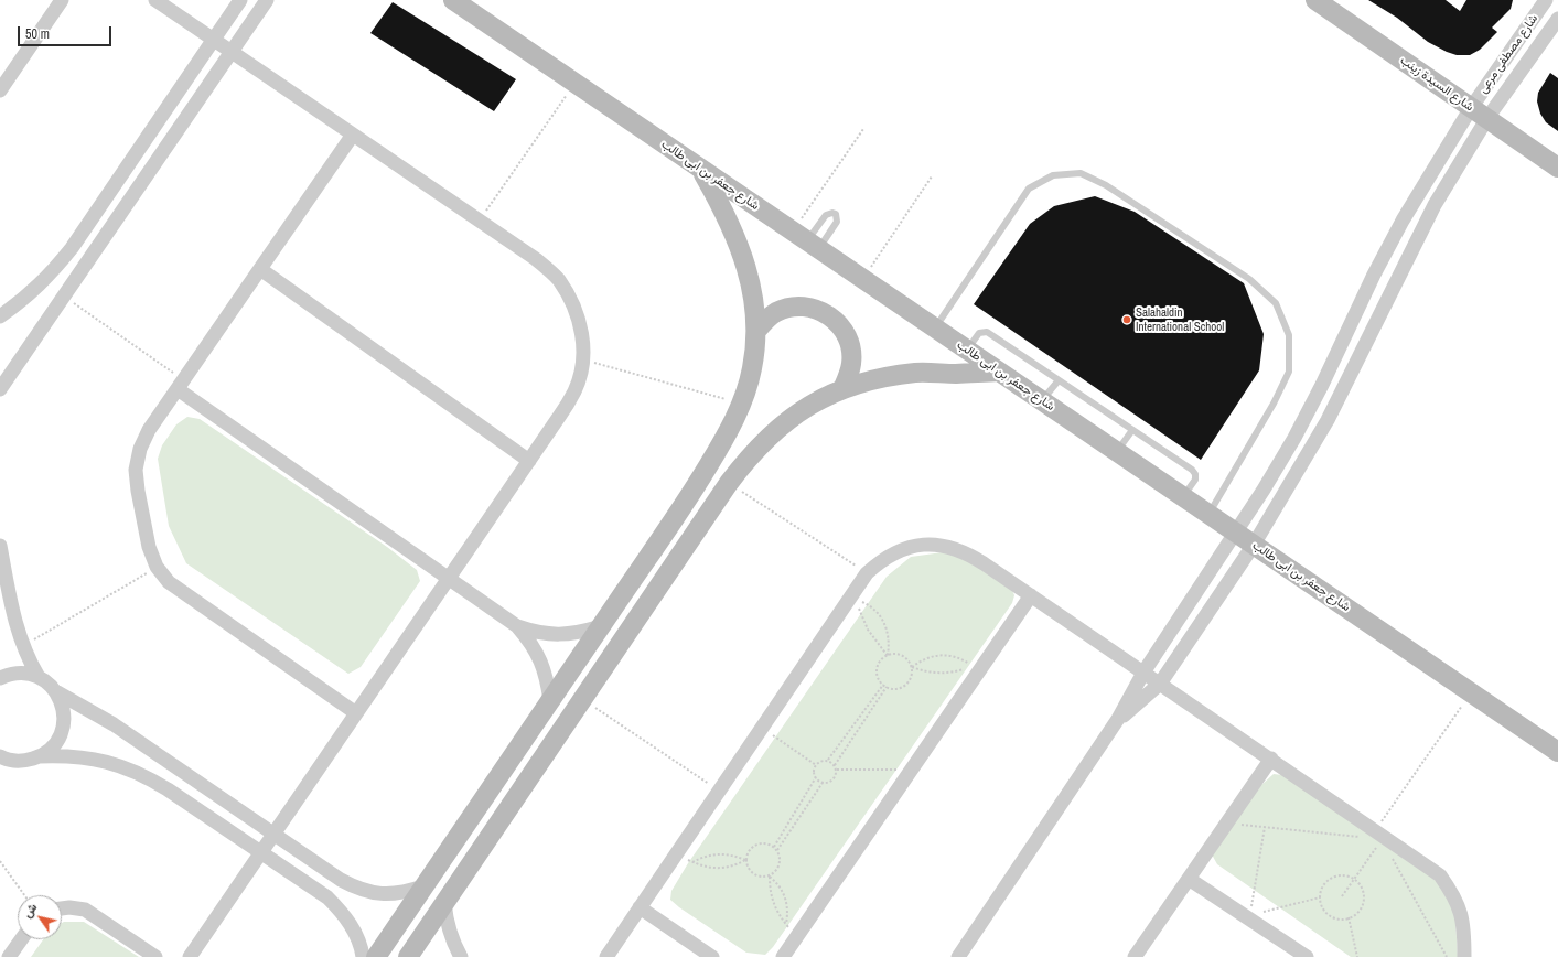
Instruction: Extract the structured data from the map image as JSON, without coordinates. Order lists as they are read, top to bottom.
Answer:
{
  "streets": {
    "street": ["شارع مصطفى مرعى", "شارع السيدة زينب", "شارع جعفر بن ابى طالب"]
  },
  "crossings": [
    ["شارع مصطفى مرعى", "شارع السيدة زينب"]
  ],
  "places": ["Salahaldin International School"],
  "scale_bar": "50 m",
  "north": "top left"
}
